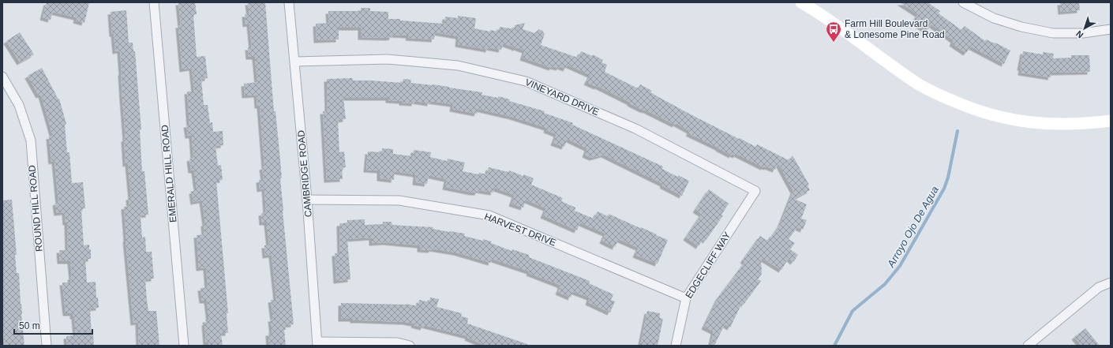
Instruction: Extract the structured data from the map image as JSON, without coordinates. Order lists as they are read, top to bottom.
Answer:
{
  "streets": {
    "street": [
      "VINEYARD DRIVE",
      "EMERALD HILL ROAD",
      "CAMBRIDGE ROAD",
      "ROUND HILL ROAD",
      "HARVEST DRIVE",
      "EDGECLIFF WAY"
    ]
  },
  "crossings": [
    ["VINEYARD DRIVE", "CAMBRIDGE ROAD"],
    ["VINEYARD DRIVE", "EDGECLIFF WAY"],
    ["CAMBRIDGE ROAD", "HARVEST DRIVE"],
    ["HARVEST DRIVE", "EDGECLIFF WAY"]
  ],
  "water": ["Arroyo Ojo De Agua"],
  "places": {
    "bus stop": ["Farm Hill Boulevard & Lonesome Pine Road"]
  },
  "scale_bar": "50 m",
  "north": "bottom left"
}
